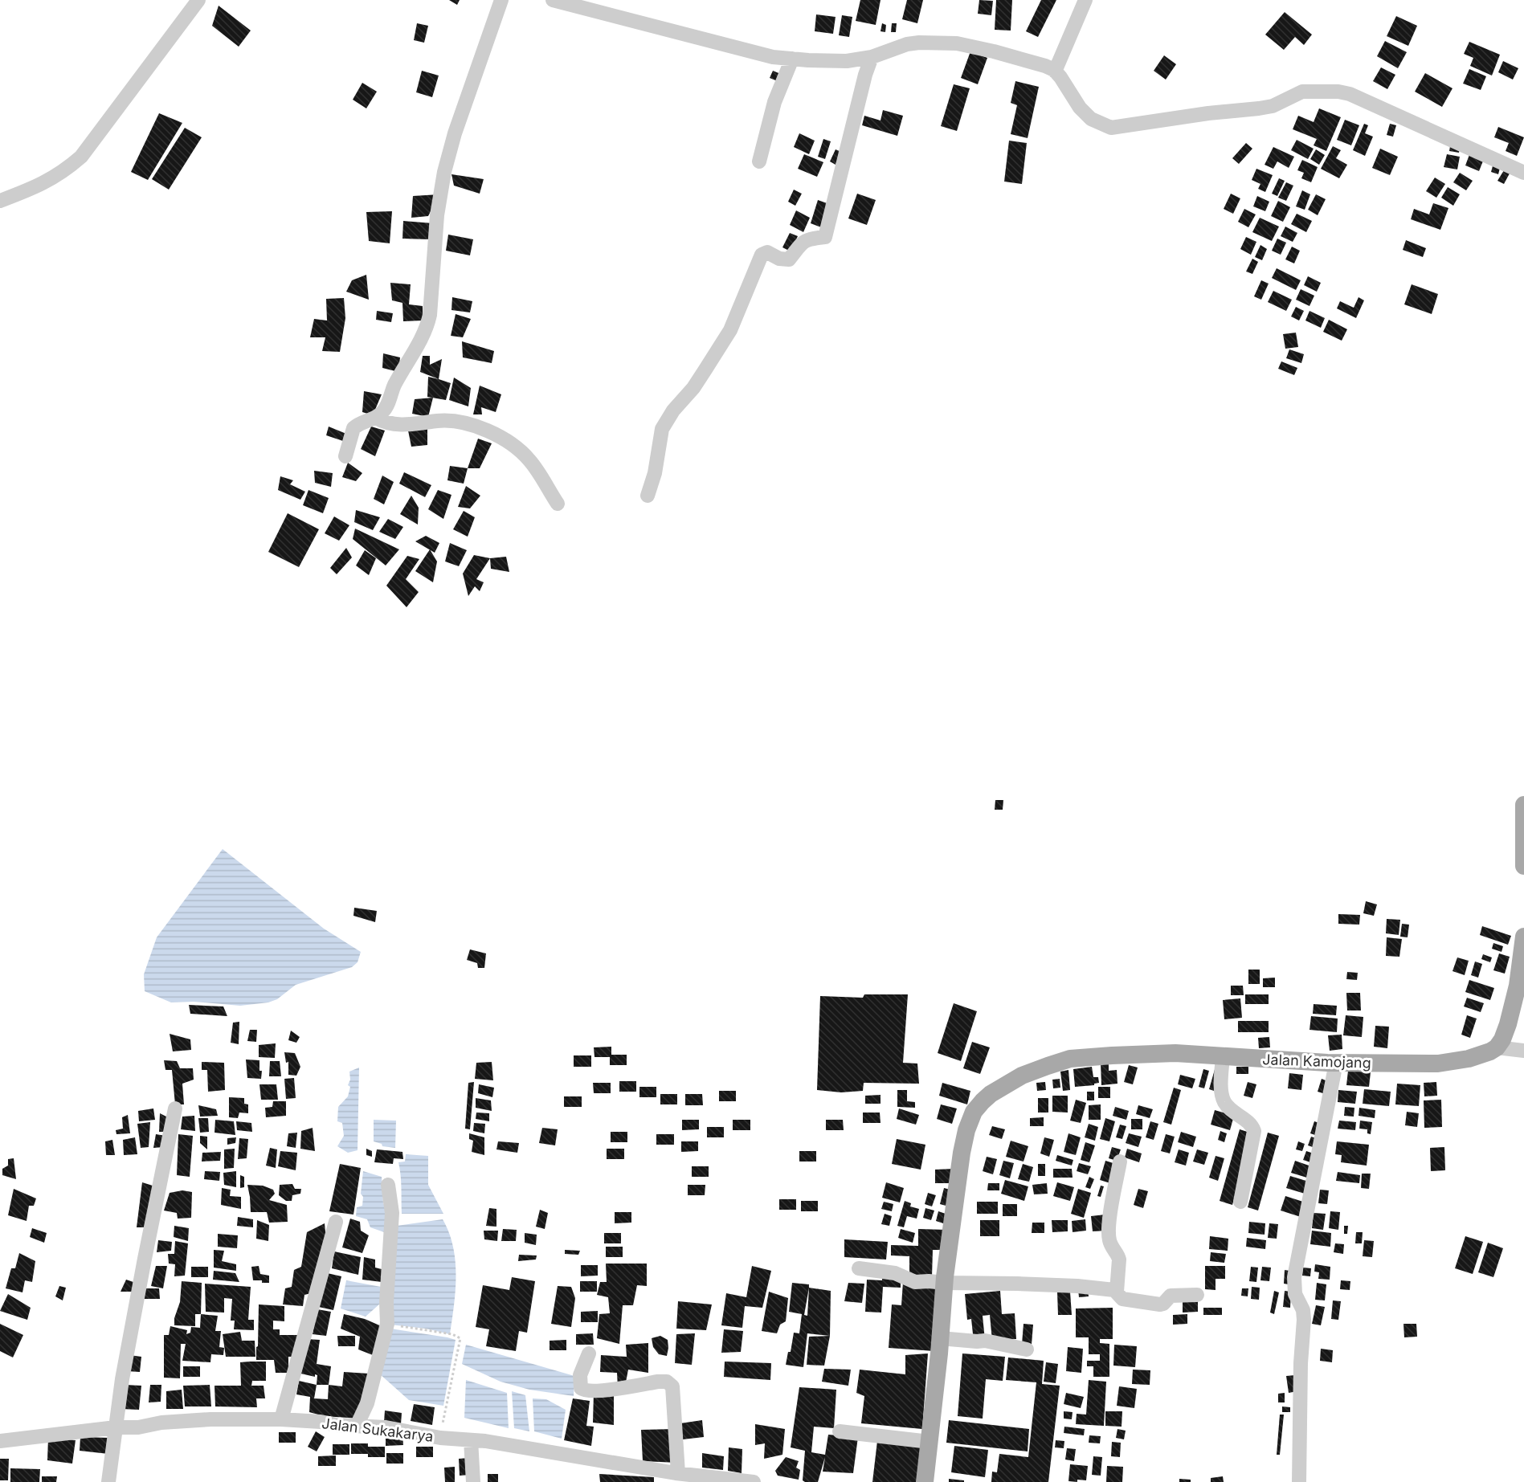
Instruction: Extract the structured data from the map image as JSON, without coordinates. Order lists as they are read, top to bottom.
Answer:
{
  "streets": {
    "main road": ["Jalan Kamojang"],
    "street": ["Jalan Sukakarya"]
  }
}
